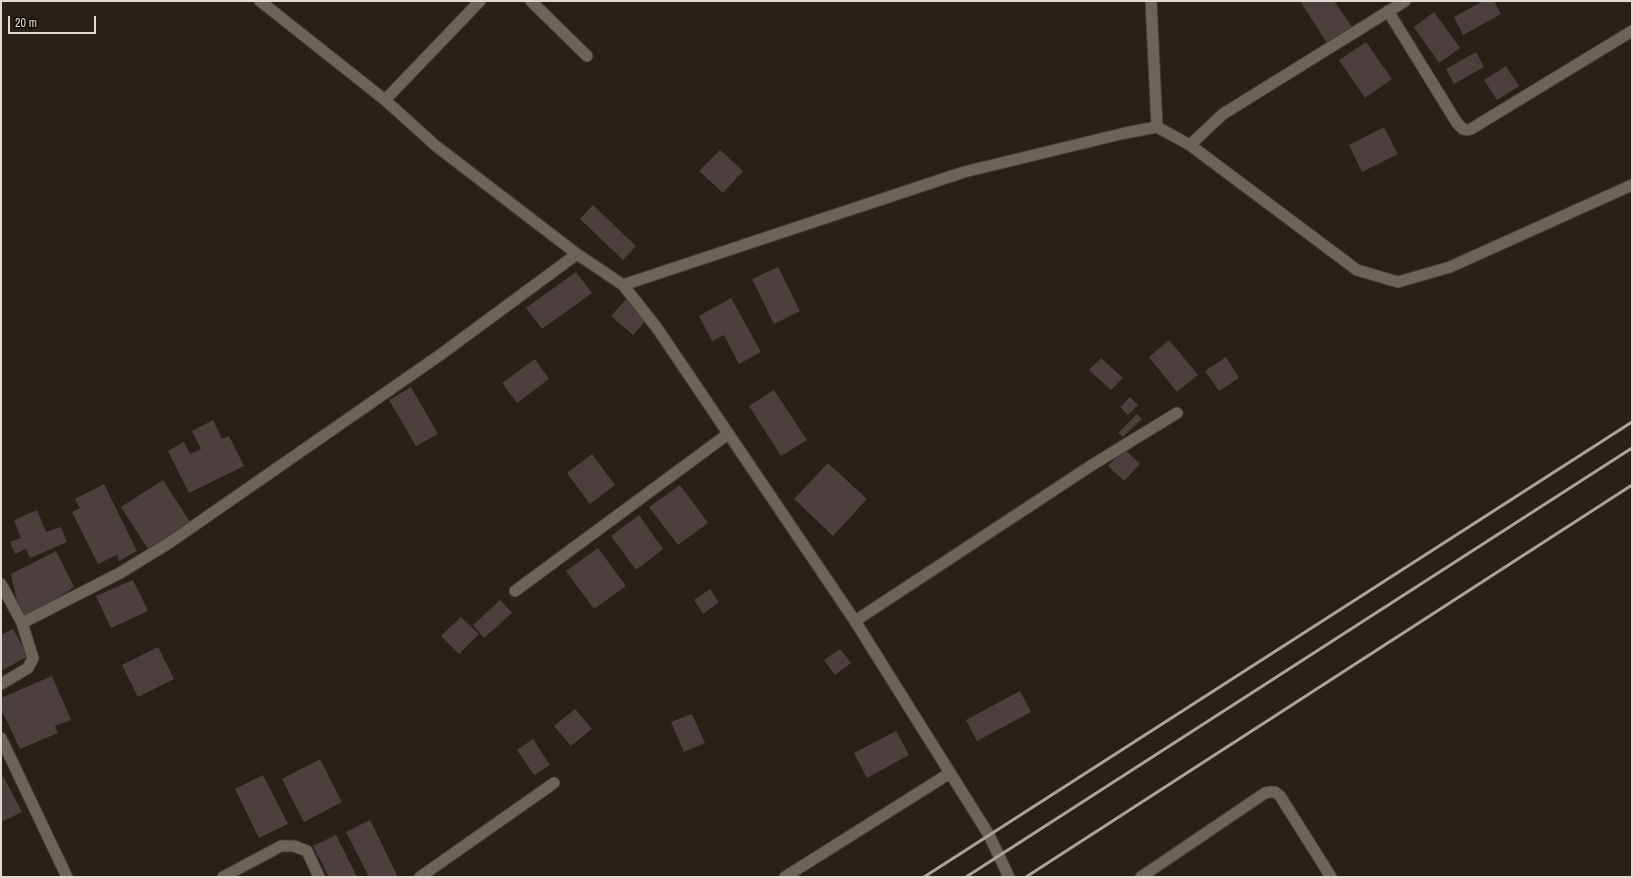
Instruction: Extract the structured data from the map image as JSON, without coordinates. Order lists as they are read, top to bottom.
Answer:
{
  "scale_bar": "20 m"
}
